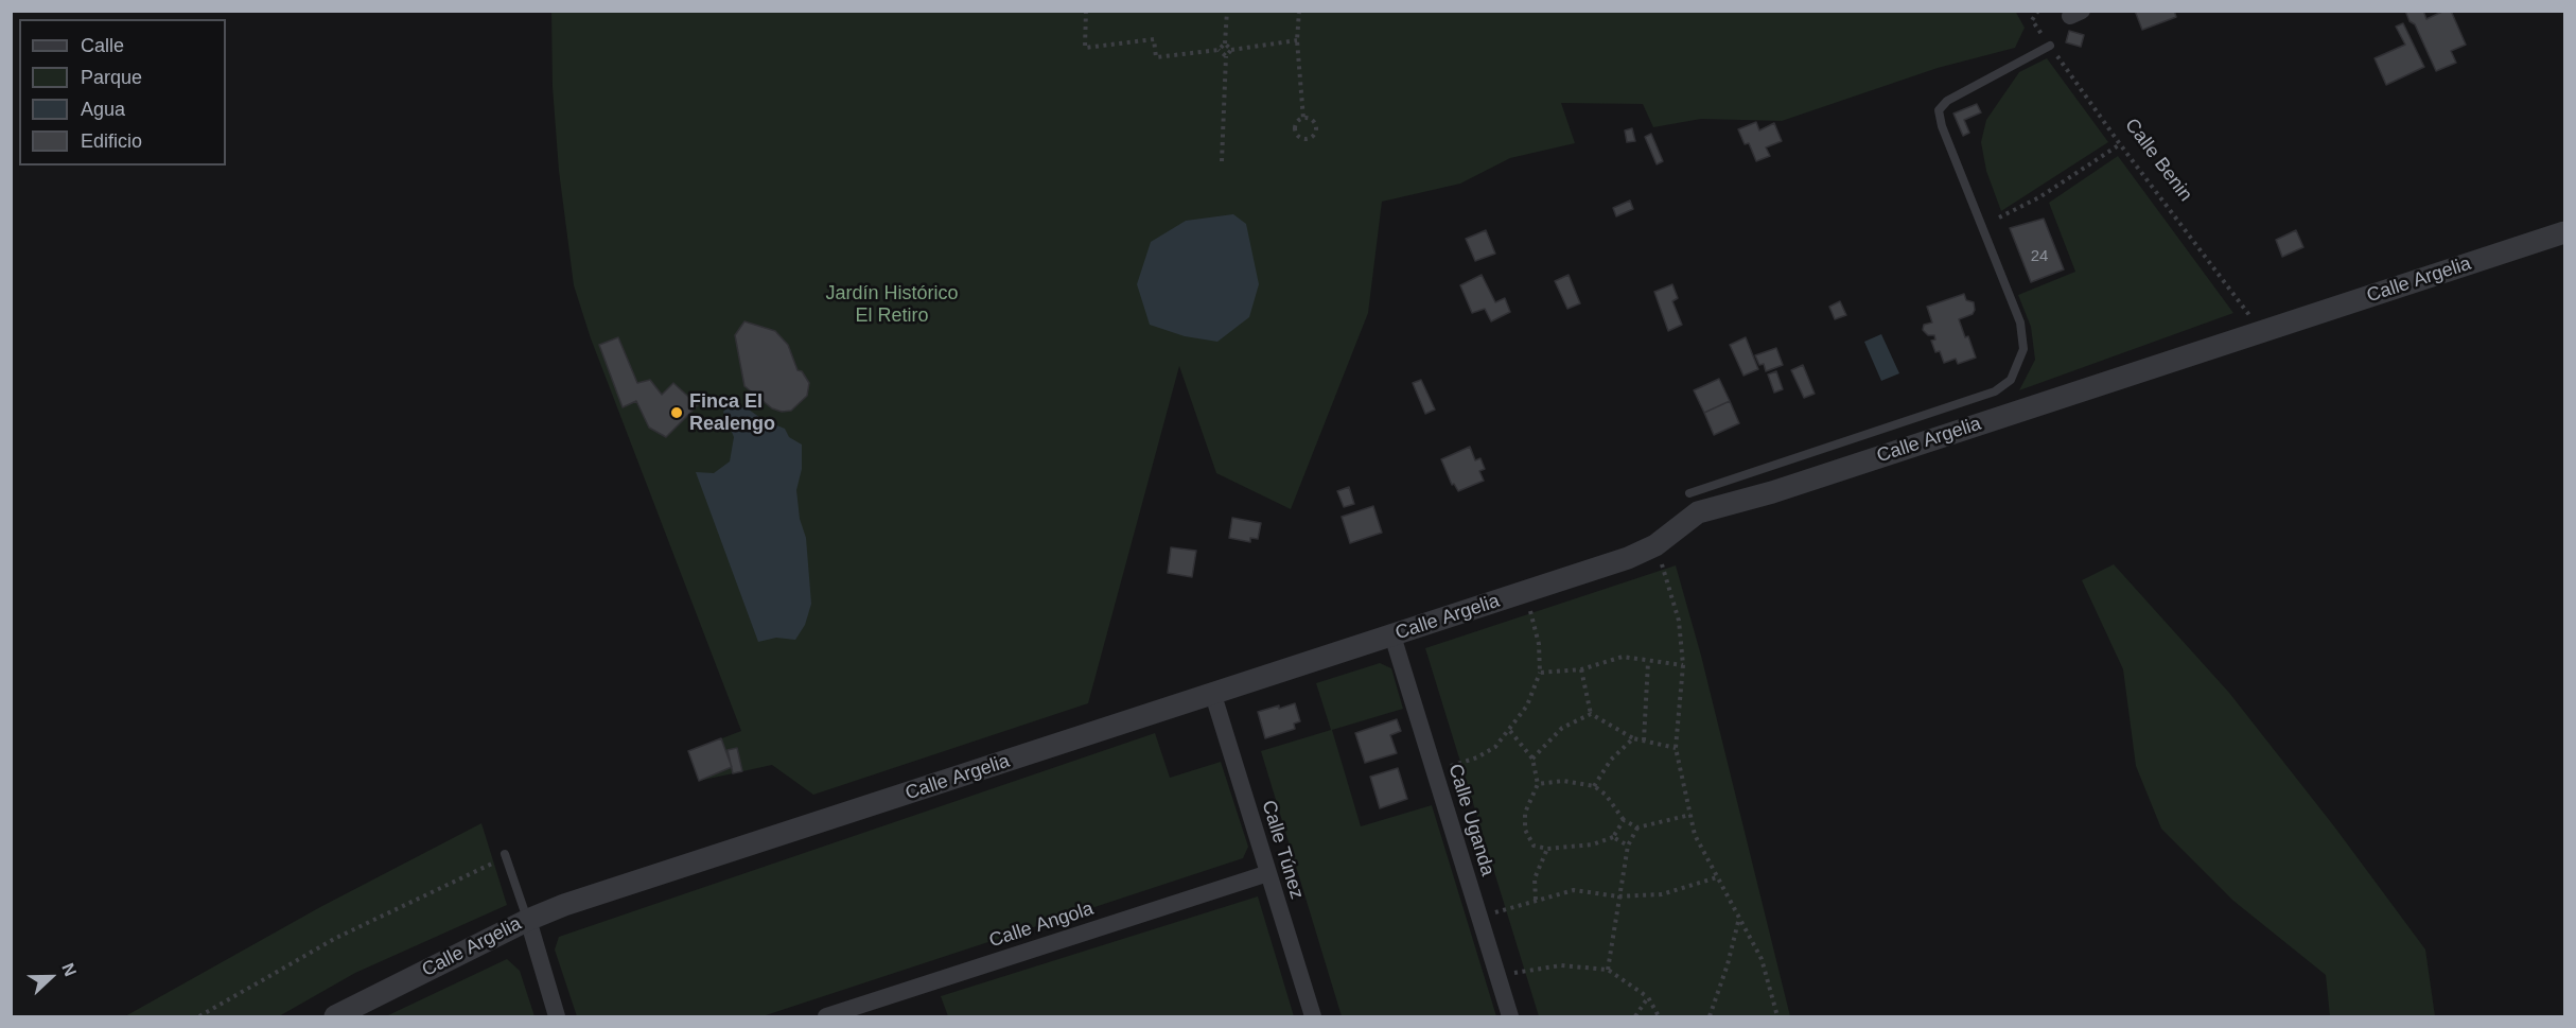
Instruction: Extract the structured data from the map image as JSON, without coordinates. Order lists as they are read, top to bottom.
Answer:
{
  "streets": {
    "street": [
      "Calle Argelia",
      "Calle Uganda",
      "Calle Túnez",
      "Calle Angola"
    ],
    "path": ["Calle Benin"]
  },
  "crossings": [
    ["Calle Benin", "Calle Argelia"],
    ["Calle Argelia", "Calle Uganda"],
    ["Calle Argelia", "Calle Túnez"],
    ["Calle Túnez", "Calle Angola"]
  ],
  "parks": ["Jardín Histórico El Retiro"],
  "places": ["Finca El Realengo"],
  "house_numbers": ["24"],
  "legend": [
    "Calle",
    "Parque",
    "Agua",
    "Edificio"
  ],
  "north": "right"
}
